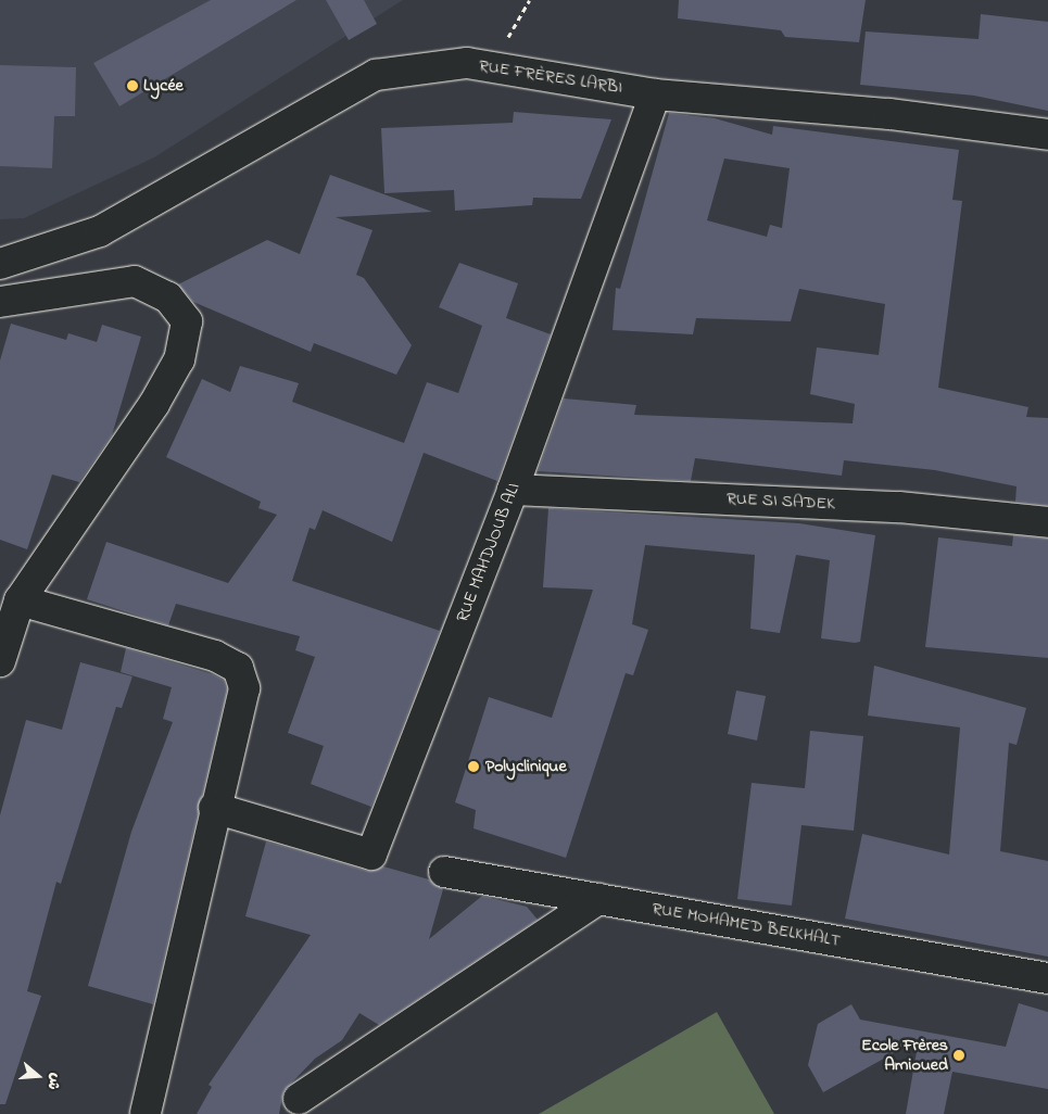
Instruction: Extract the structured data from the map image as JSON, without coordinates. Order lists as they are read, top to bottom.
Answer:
{
  "streets": {
    "street": [
      "RUE FRÈRES LARBI",
      "RUE SI SADEK",
      "RUE MAHDJOUB ALI",
      "RUE MOHAMED BELKHALT"
    ]
  },
  "crossings": [
    ["RUE FRÈRES LARBI", "RUE MAHDJOUB ALI"],
    ["RUE SI SADEK", "RUE MAHDJOUB ALI"]
  ],
  "places": ["Lycée", "Polyclinique", "Ecole Frères Amioued"],
  "north": "right"
}
